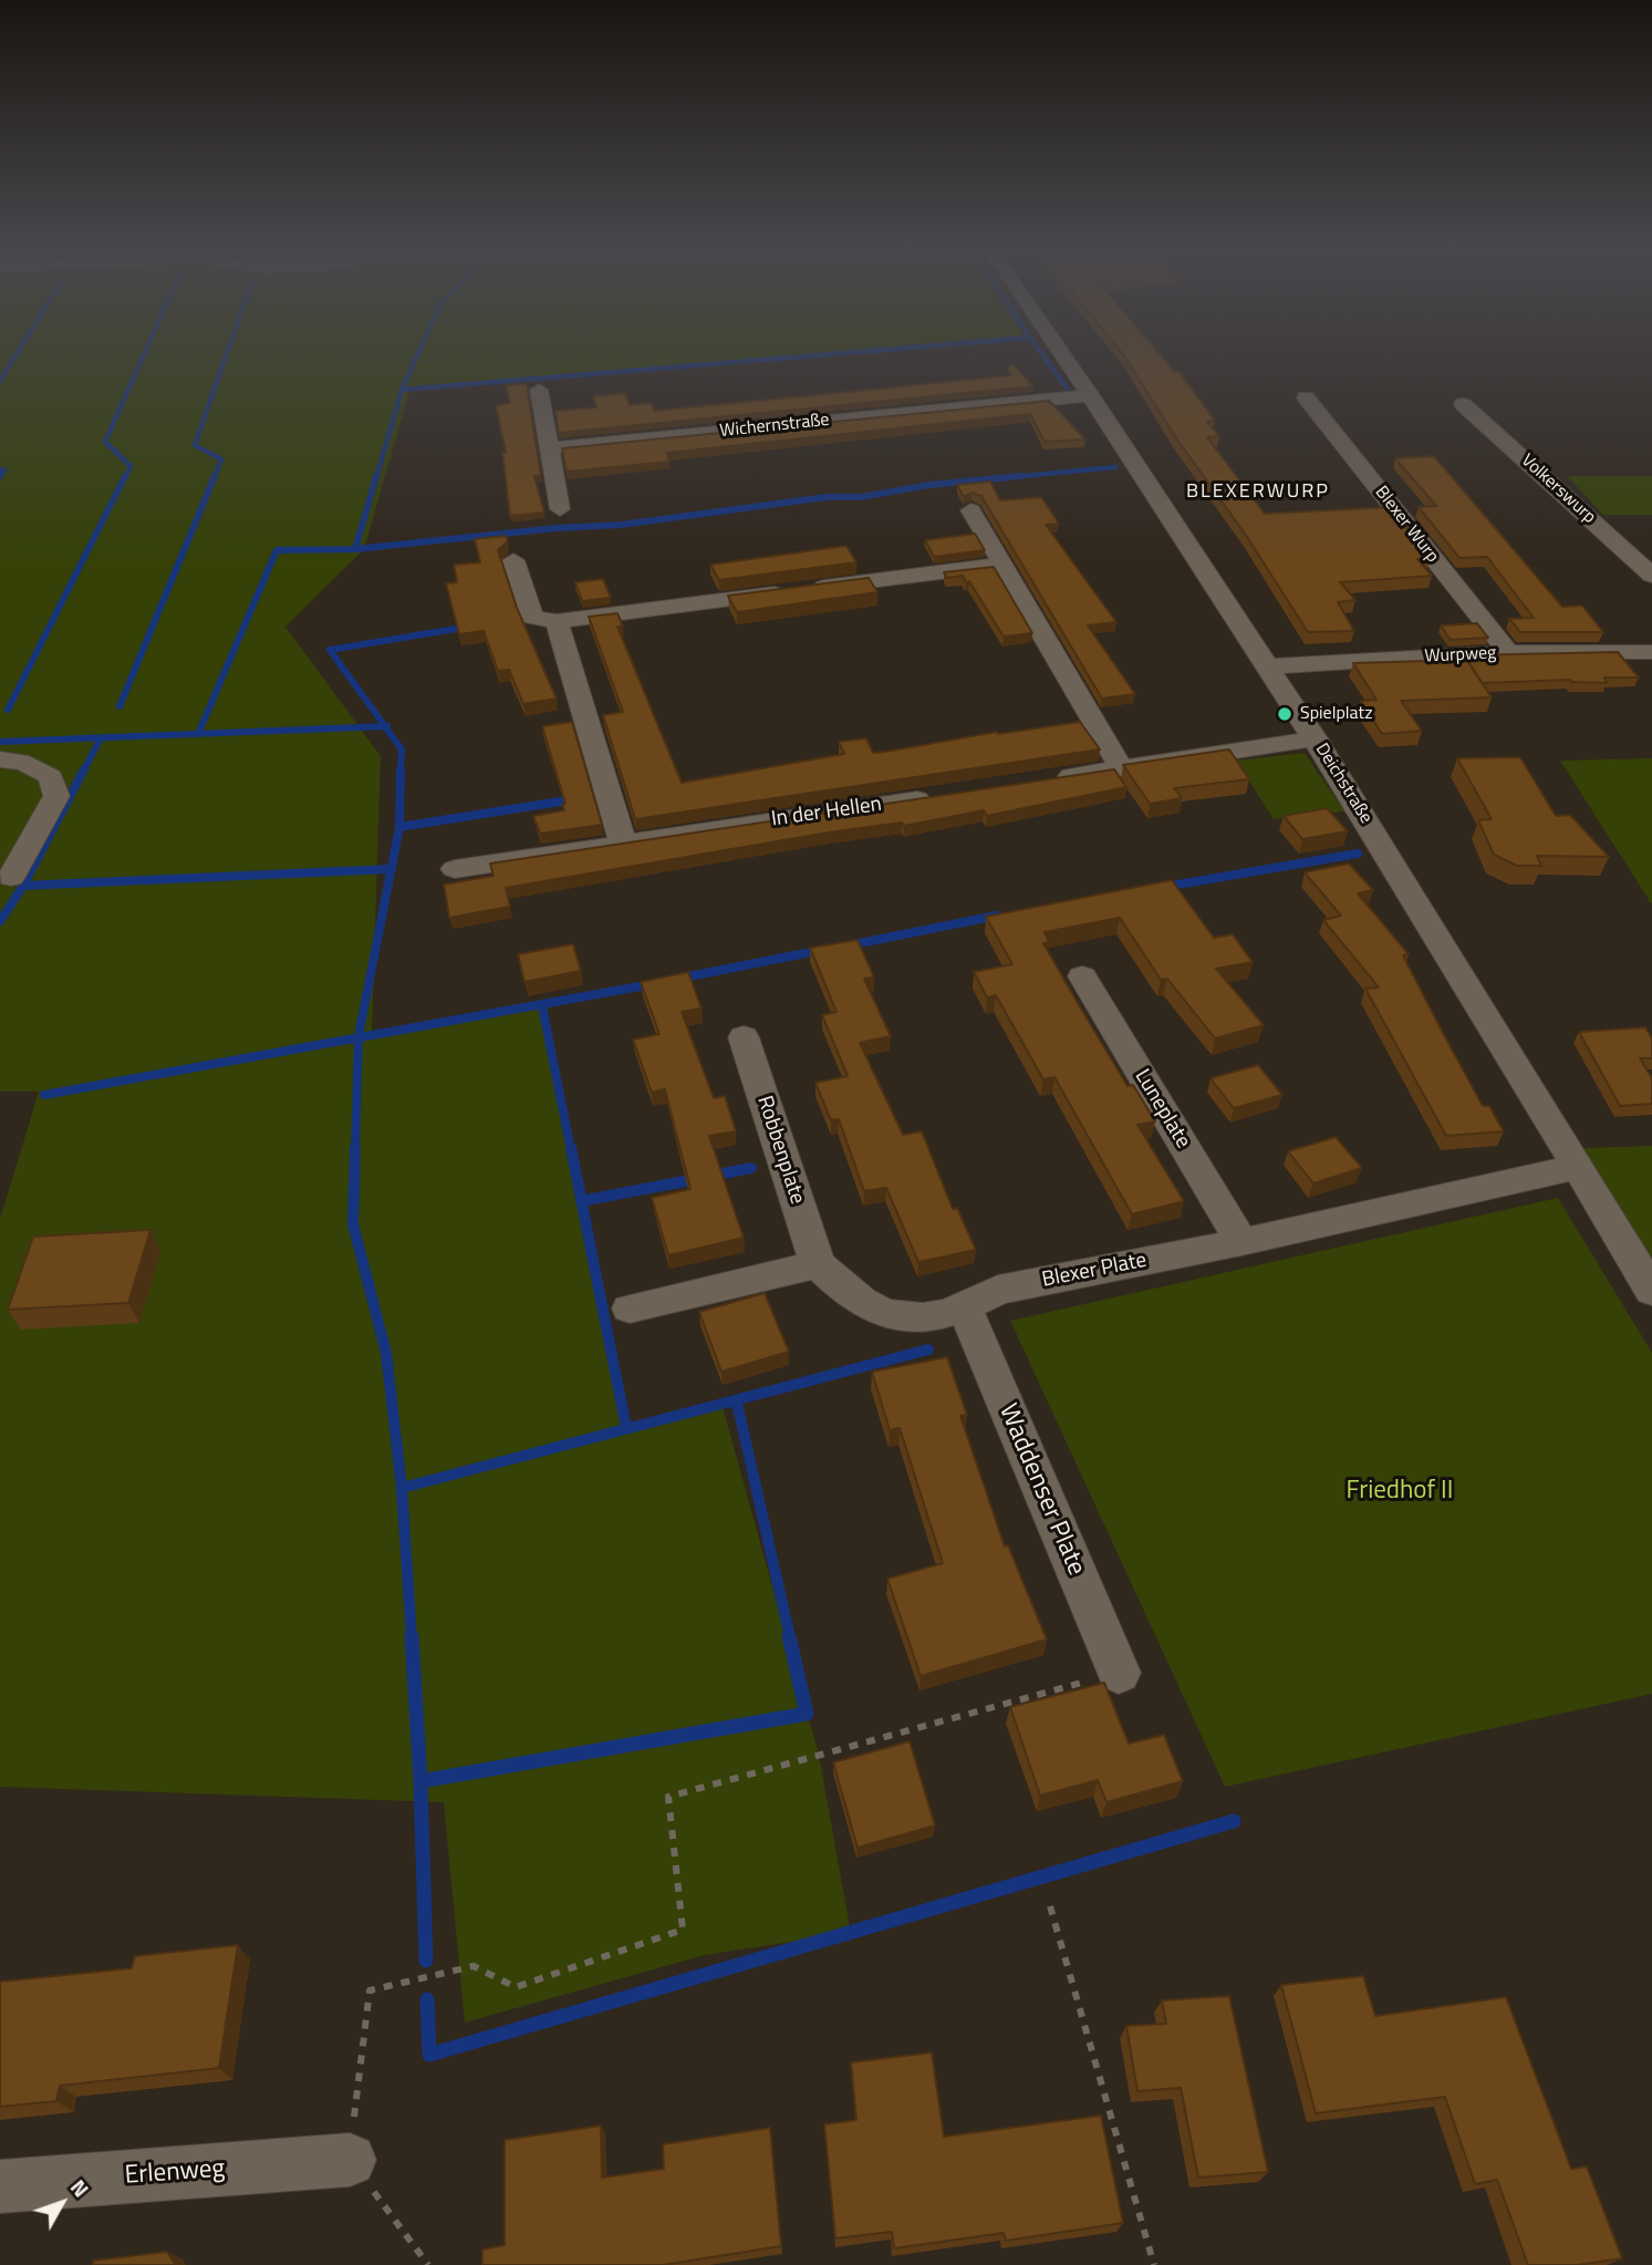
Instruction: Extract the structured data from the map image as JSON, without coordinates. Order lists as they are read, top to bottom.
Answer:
{
  "streets": {
    "street": [
      "Wichernstraße",
      "Volkerswurp",
      "Blexer Wurp",
      "Wurpweg",
      "Deichstraße",
      "In der Hellen",
      "Luneplate",
      "Robbenplate",
      "Blexer Plate",
      "Waddenser Plate",
      "Erlenweg"
    ]
  },
  "crossings": [
    ["Wichernstraße", "Deichstraße"],
    ["Blexer Wurp", "Wurpweg"],
    ["Wurpweg", "Deichstraße"],
    ["Deichstraße", "Blexer Plate"],
    ["Luneplate", "Blexer Plate"],
    ["Robbenplate", "Blexer Plate"],
    ["Blexer Plate", "Waddenser Plate"]
  ],
  "districts": ["BLEXERWURP"],
  "parks": ["Friedhof II"],
  "places": ["Spielplatz"],
  "north": "top right"
}
